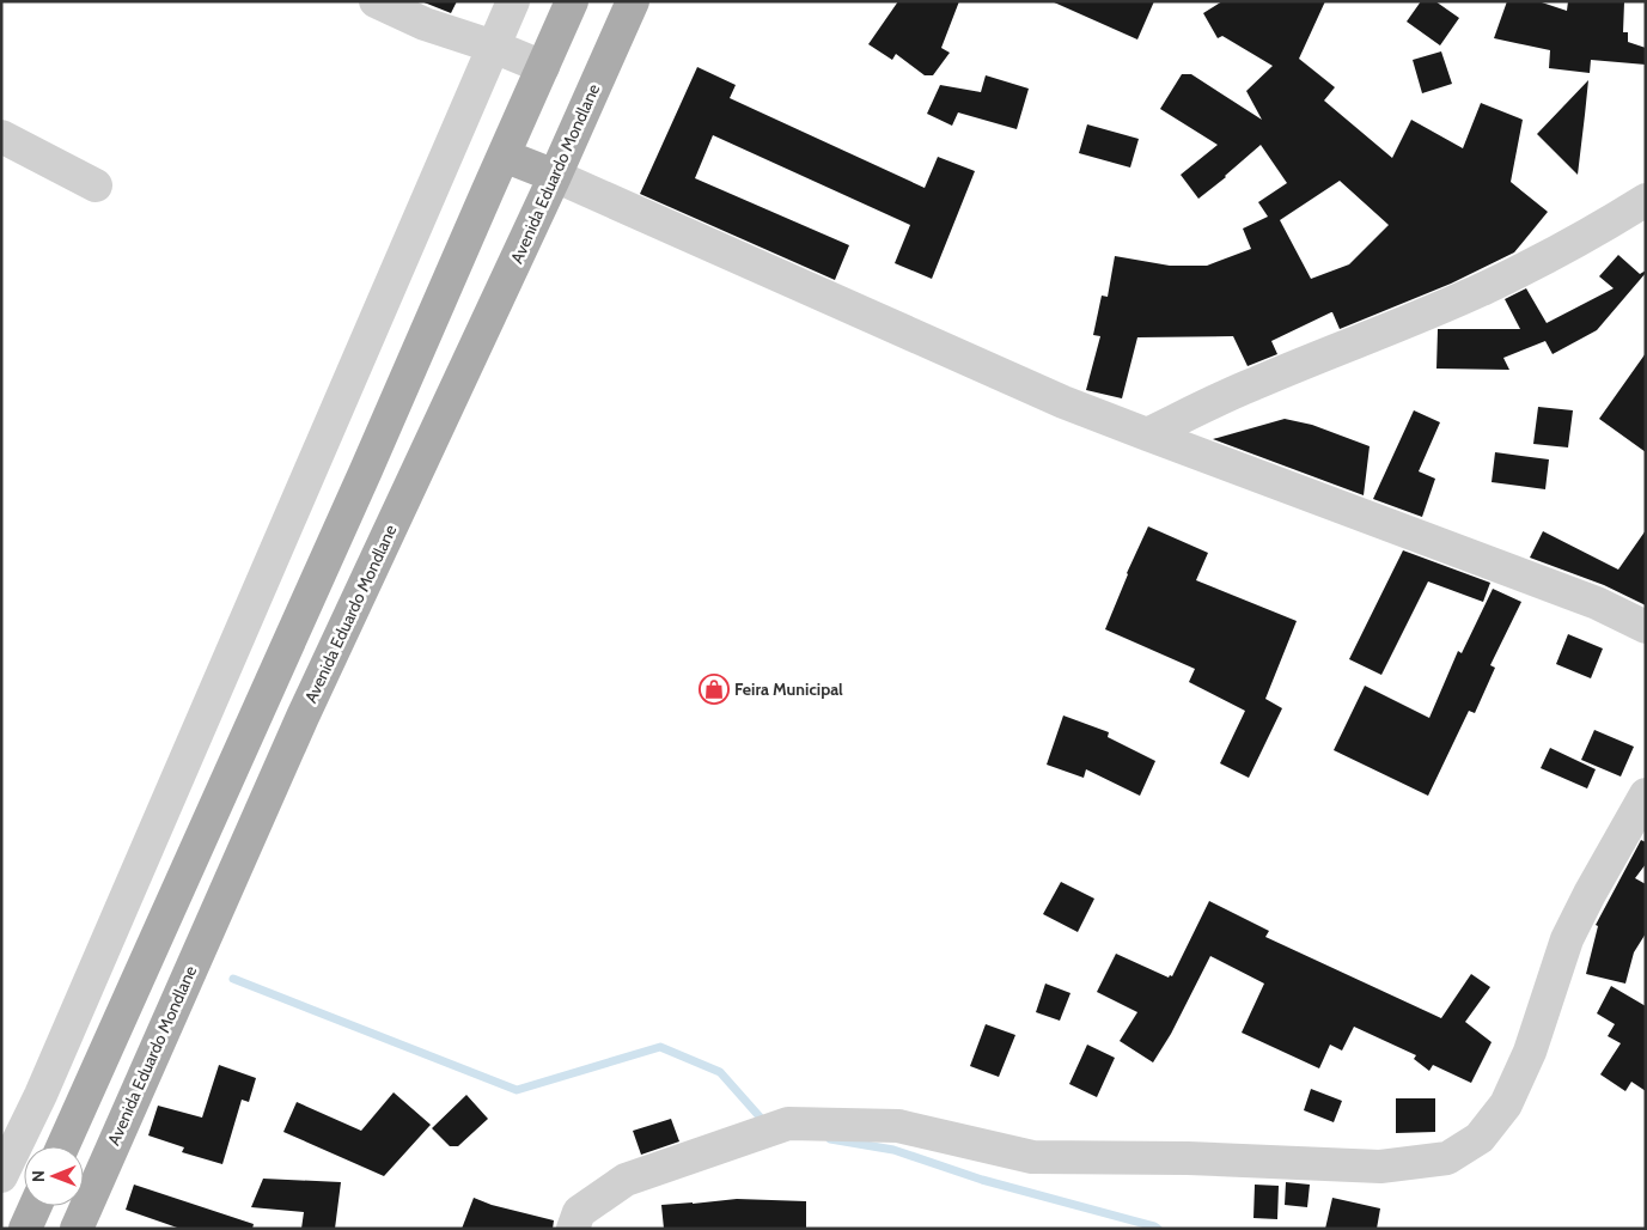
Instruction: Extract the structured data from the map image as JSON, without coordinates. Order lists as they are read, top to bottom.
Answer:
{
  "streets": {
    "main road": ["Avenida Eduardo Mondlane"]
  },
  "places": {
    "shop": ["Feira Municipal"]
  },
  "north": "left"
}
